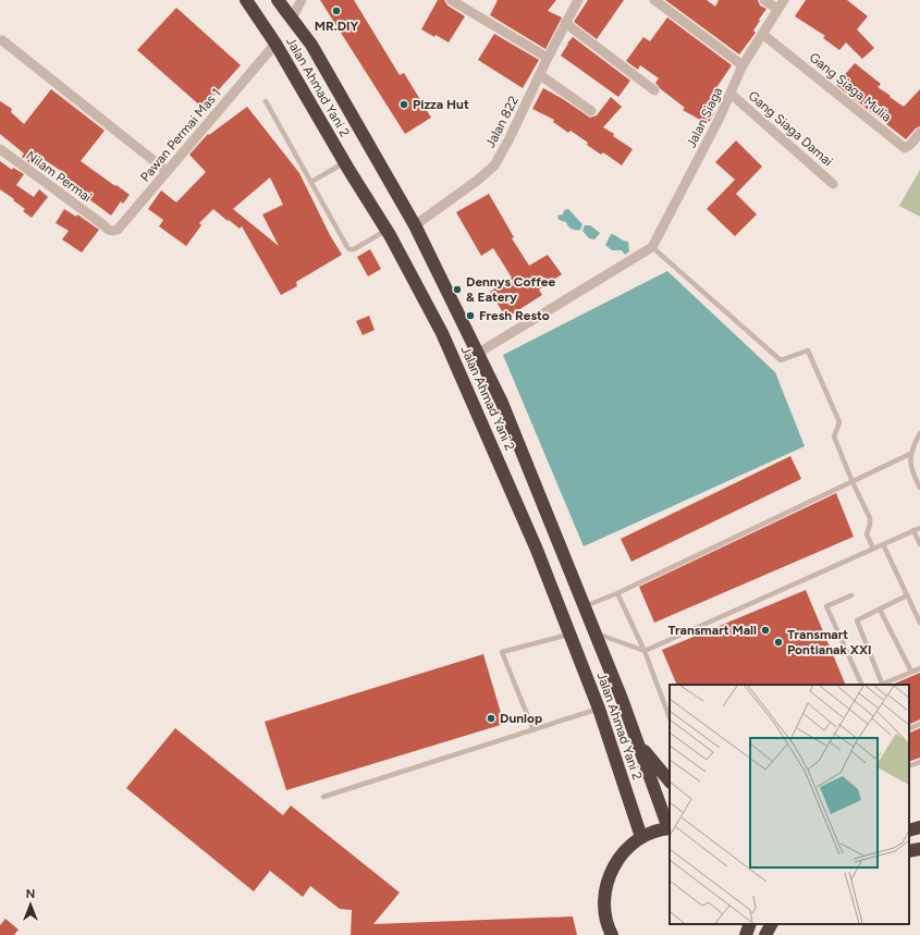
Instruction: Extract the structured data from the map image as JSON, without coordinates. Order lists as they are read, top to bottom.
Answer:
{
  "streets": {
    "highway": ["Jalan Ahmad Yani 2"],
    "street": [
      "Gang Siaga Mulia",
      "Jalan Siaga",
      "Jalan 822",
      "Gang Siaga Damai",
      "Pawan Permai Mas 1",
      "Nilam Permai"
    ]
  },
  "crossings": [
    ["Jalan Ahmad Yani 2", "Jalan 822"],
    ["Jalan Ahmad Yani 2", "Pawan Permai Mas 1"],
    ["Gang Siaga Mulia", "Jalan Siaga"],
    ["Jalan Siaga", "Gang Siaga Damai"],
    ["Pawan Permai Mas 1", "Nilam Permai"]
  ],
  "places": [
    "MR.DIY",
    "Pizza Hut",
    "Dennys Coffee & Eatery",
    "Fresh Resto",
    "Transmart Mall",
    "Transmart Pontianak XXI",
    "Dunlop"
  ],
  "north": "top"
}
